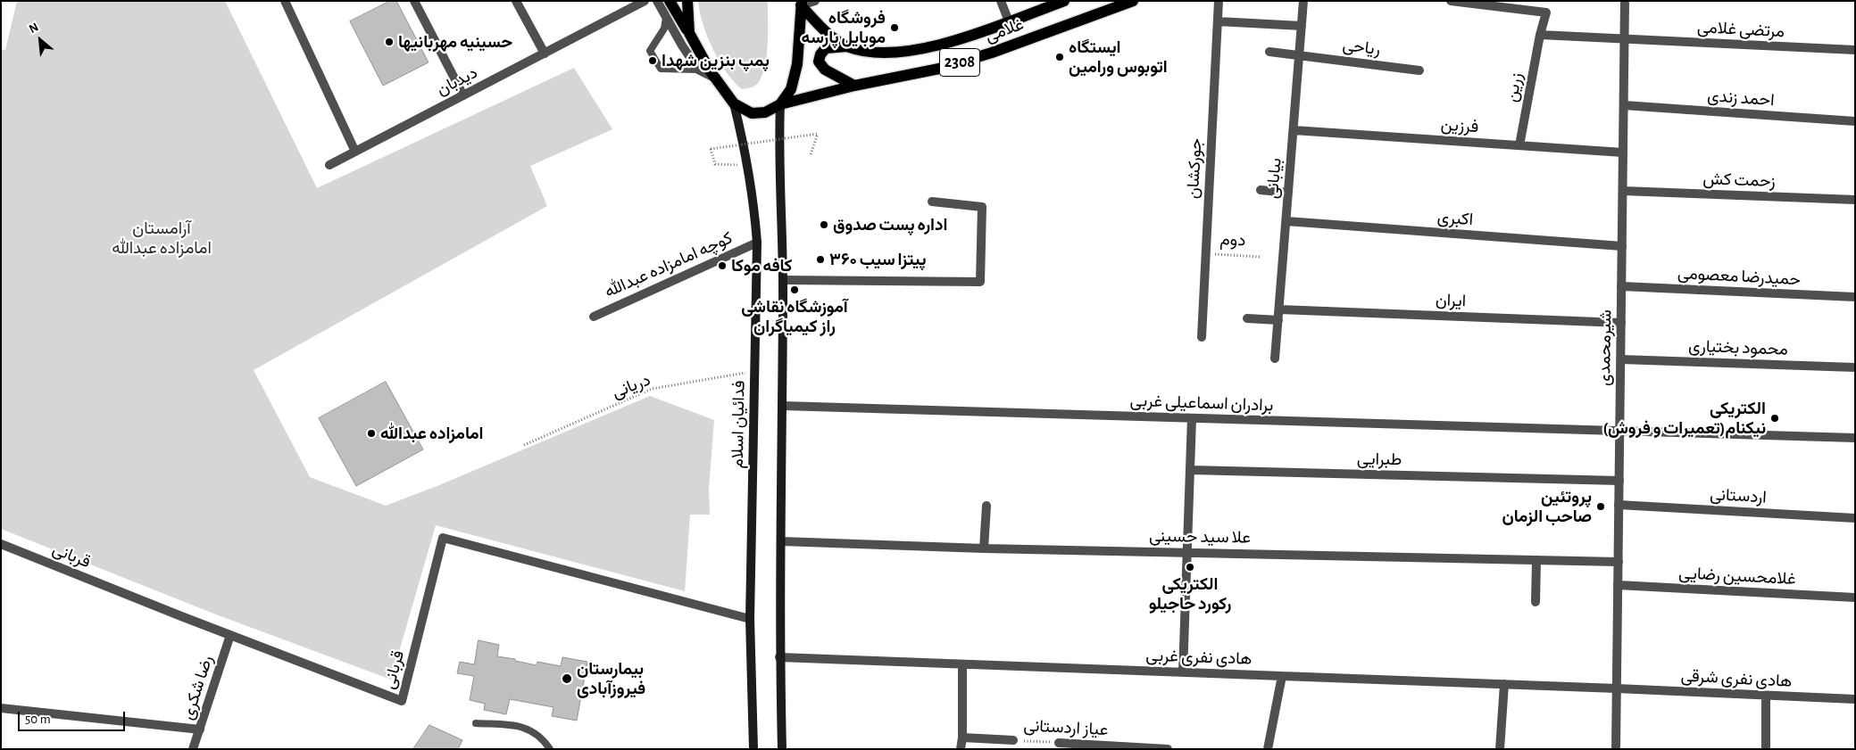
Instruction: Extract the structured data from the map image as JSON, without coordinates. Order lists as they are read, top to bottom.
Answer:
{
  "streets": {
    "main road": ["غلامی", "2308", "فدائیان اسلام"],
    "street": [
      "مرتضی غلامی",
      "ریاحی",
      "دیدبان",
      "زرین",
      "احمد زندی",
      "فرزین",
      "جورکشان",
      "بیابانی",
      "زحمت کش",
      "اکبری",
      "کوچه امامزاده عبدالله",
      "حمیدرضا معصومی",
      "ایران",
      "شیرمحمدی",
      "محمود بختیاری",
      "برادران اسماعیلی غربی",
      "طبرایی",
      "اردستانی",
      "علا سید حسینی",
      "قربانی",
      "غلامحسین رضایی",
      "هادی نفری غربی",
      "هادی نفری شرقی",
      "رضا شکری",
      "عیاز اردستانی"
    ],
    "path": ["دوم", "دریانی"]
  },
  "crossings": [
    ["مرتضی غلامی", "شیرمحمدی"],
    ["غلامی", "فدائیان اسلام"],
    ["ریاحی", "بیابانی"],
    ["زرین", "فرزین"],
    ["احمد زندی", "شیرمحمدی"],
    ["فرزین", "بیابانی"],
    ["فرزین", "شیرمحمدی"],
    ["جورکشان", "دوم"],
    ["بیابانی", "اکبری"],
    ["بیابانی", "ایران"],
    ["زحمت کش", "شیرمحمدی"],
    ["اکبری", "شیرمحمدی"],
    ["کوچه امامزاده عبدالله", "فدائیان اسلام"],
    ["حمیدرضا معصومی", "شیرمحمدی"],
    ["ایران", "شیرمحمدی"],
    ["شیرمحمدی", "محمود بختیاری"],
    ["شیرمحمدی", "برادران اسماعیلی غربی"],
    ["شیرمحمدی", "طبرایی"],
    ["شیرمحمدی", "اردستانی"],
    ["شیرمحمدی", "علا سید حسینی"],
    ["شیرمحمدی", "غلامحسین رضایی"],
    ["شیرمحمدی", "هادی نفری غربی"],
    ["شیرمحمدی", "هادی نفری شرقی"],
    ["دریانی", "فدائیان اسلام"],
    ["فدائیان اسلام", "قربانی"],
    ["قربانی", "رضا شکری"],
    ["هادی نفری غربی", "هادی نفری شرقی"]
  ],
  "parks": ["آرامستان امامزاده عبدالله"],
  "places": [
    "فروشگاه موبایل پارسه",
    "حسینیه مهربانیها",
    "ایستگاه اتوبوس ورامین",
    "پمپ بنزین شهدا",
    "اداره پست صدوق",
    "پیتزا سیب ۳۶۰",
    "کافه موکا",
    "آموزشگاه نقاشی راز کیمیاگران",
    "الکتریکی نیکنام(تعمیرات و فروش)",
    "امامزاده عبدالله",
    "پروتئین صاحب الزمان",
    "الکتریکی رکورد حاجیلو",
    "بیمارستان فیروزآبادی"
  ],
  "scale_bar": "50 m",
  "north": "top left"
}
